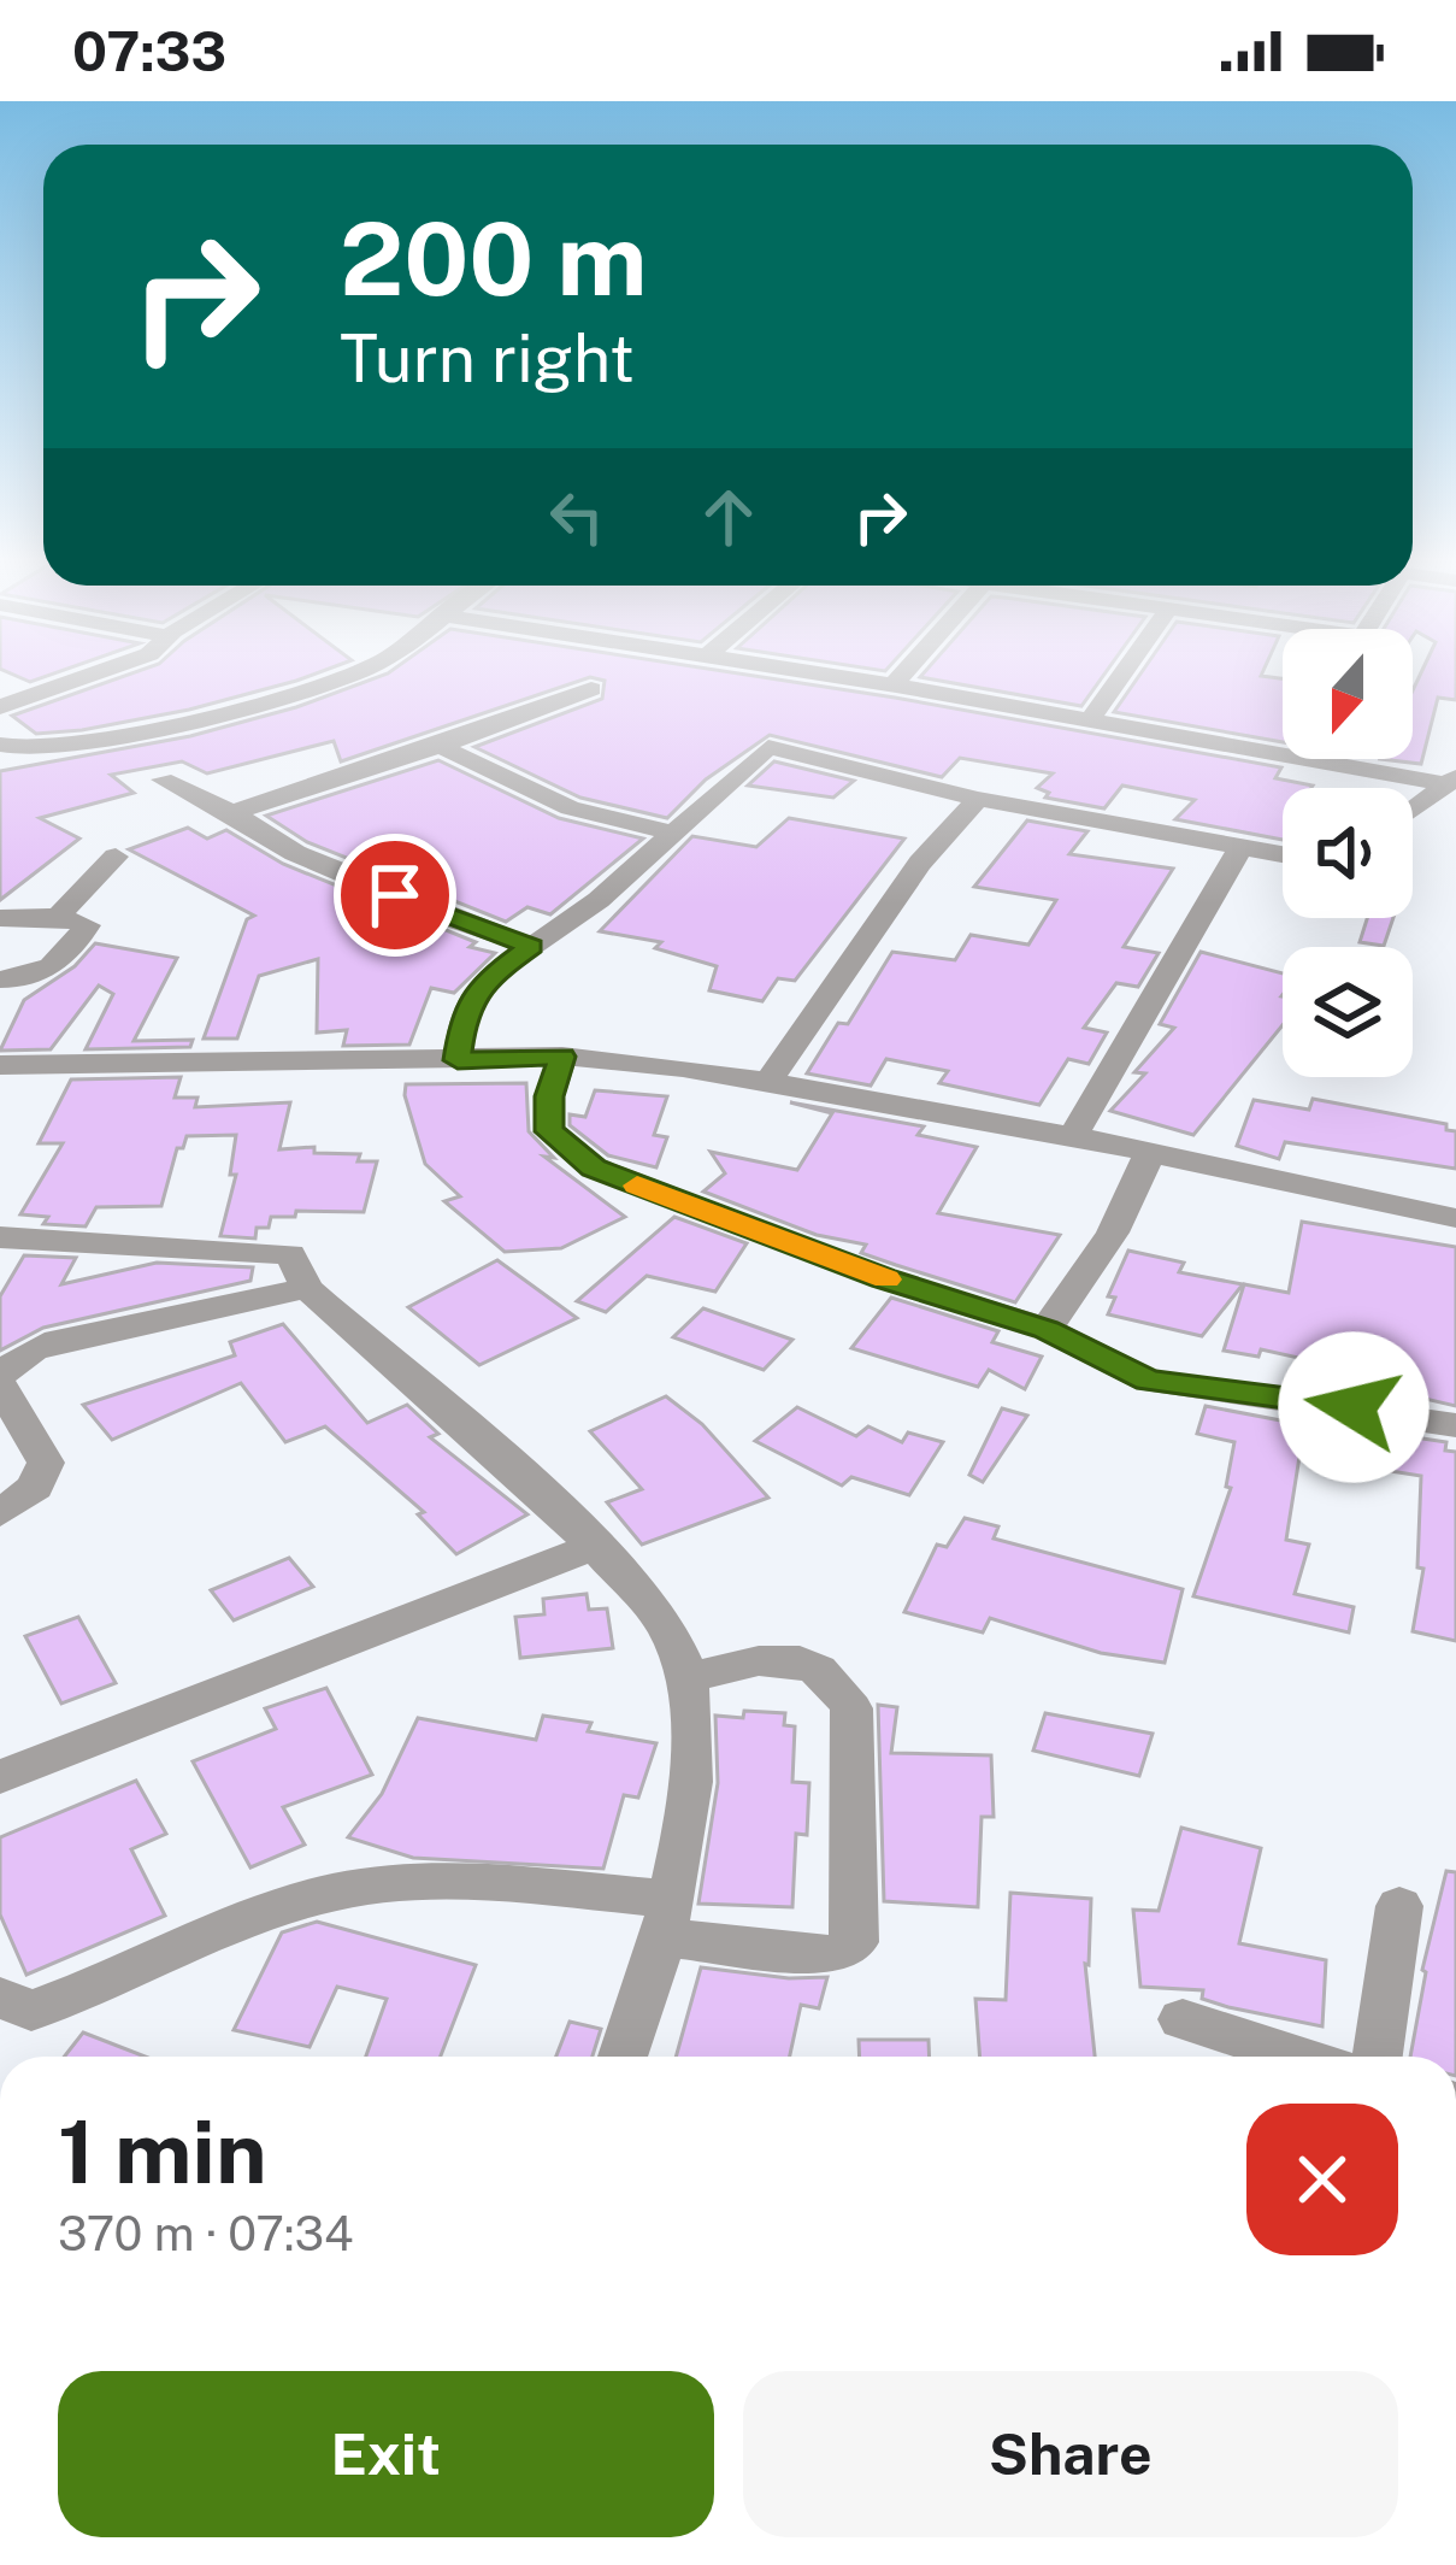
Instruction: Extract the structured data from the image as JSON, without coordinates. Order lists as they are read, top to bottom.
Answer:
{
  "north": "bottom",
  "page": {
    "status": "07:33",
    "turn": ["200 m", "Turn right"],
    "heading": ["1 min", "370 m · 07:34"],
    "buttons": ["Exit", "Share"]
  }
}
